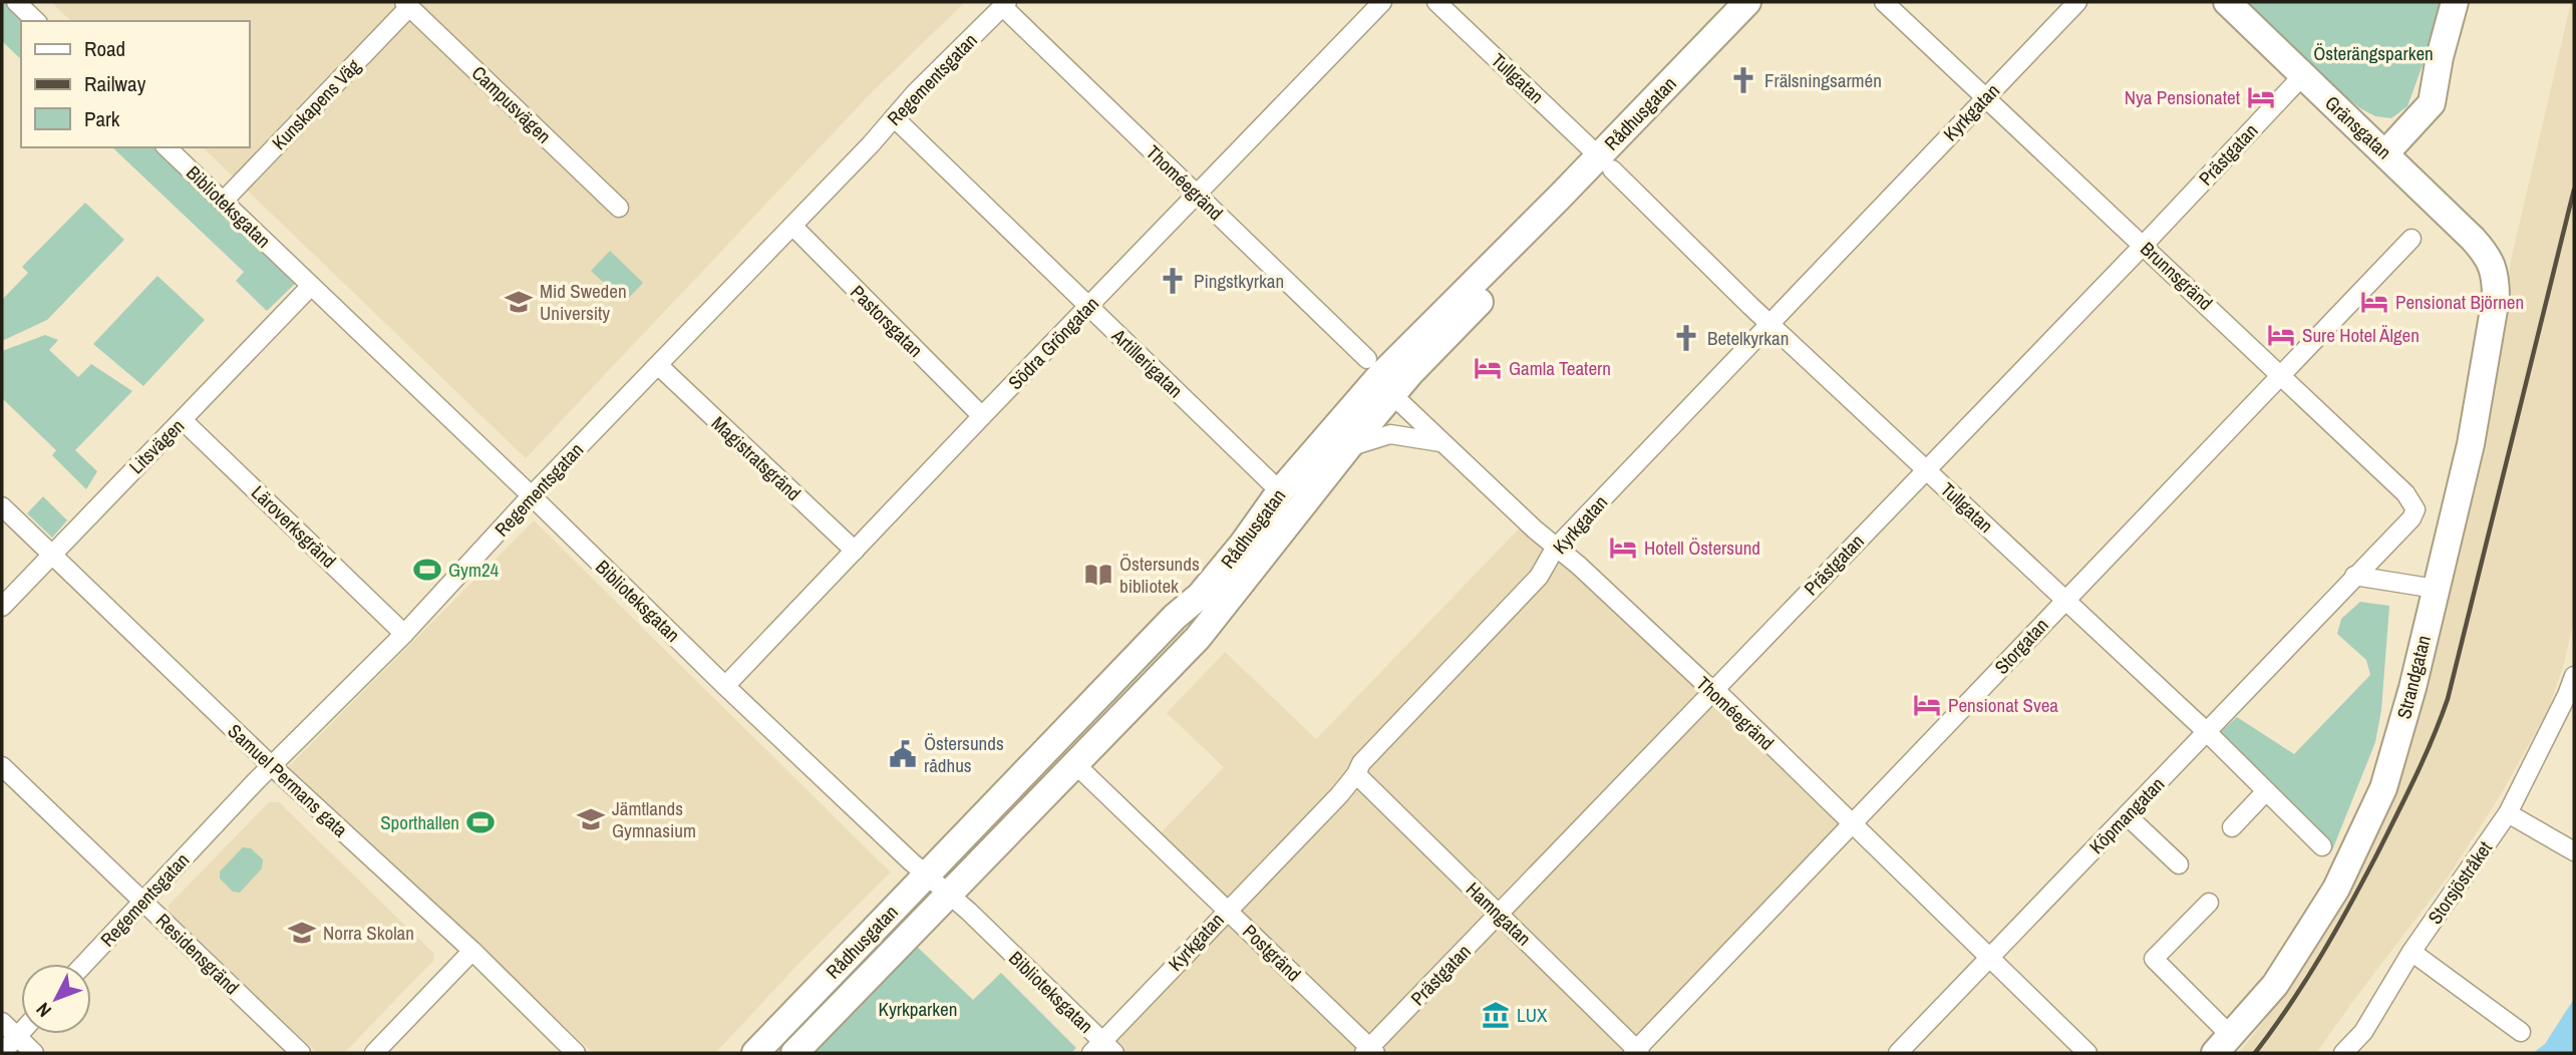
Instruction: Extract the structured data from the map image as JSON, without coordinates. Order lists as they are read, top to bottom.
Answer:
{
  "streets": {
    "main road": ["Rådhusgatan", "Gränsgatan", "Strandgatan"],
    "street": [
      "Tullgatan",
      "Regementsgatan",
      "Kunskapens Väg",
      "Campusvägen",
      "Kyrkgatan",
      "Prästgatan",
      "Thoméegränd",
      "Biblioteksgatan",
      "Brunnsgränd",
      "Pastorsgatan",
      "Södra Gröngatan",
      "Artillerigatan",
      "Litsvägen",
      "Magistratsgränd",
      "Läroverksgränd",
      "Storgatan",
      "Samuel Permans gata",
      "Köpmangatan",
      "Storsjöstråket",
      "Hamngatan",
      "Postgränd",
      "Residensgränd"
    ]
  },
  "crossings": [
    ["Tullgatan", "Kyrkgatan"],
    ["Tullgatan", "Rådhusgatan"],
    ["Tullgatan", "Prästgatan"],
    ["Tullgatan", "Storgatan"],
    ["Tullgatan", "Köpmangatan"],
    ["Regementsgatan", "Thoméegränd"],
    ["Regementsgatan", "Biblioteksgatan"],
    ["Regementsgatan", "Pastorsgatan"],
    ["Regementsgatan", "Artillerigatan"],
    ["Regementsgatan", "Magistratsgränd"],
    ["Regementsgatan", "Läroverksgränd"],
    ["Regementsgatan", "Samuel Permans gata"],
    ["Regementsgatan", "Residensgränd"],
    ["Kunskapens Väg", "Campusvägen"],
    ["Kunskapens Väg", "Biblioteksgatan"],
    ["Kyrkgatan", "Thoméegränd"],
    ["Kyrkgatan", "Biblioteksgatan"],
    ["Kyrkgatan", "Brunnsgränd"],
    ["Kyrkgatan", "Hamngatan"],
    ["Kyrkgatan", "Postgränd"],
    ["Rådhusgatan", "Thoméegränd"],
    ["Rådhusgatan", "Biblioteksgatan"],
    ["Rådhusgatan", "Artillerigatan"],
    ["Rådhusgatan", "Postgränd"],
    ["Gränsgatan", "Prästgatan"],
    ["Gränsgatan", "Strandgatan"],
    ["Prästgatan", "Thoméegränd"],
    ["Prästgatan", "Brunnsgränd"],
    ["Prästgatan", "Hamngatan"],
    ["Prästgatan", "Postgränd"],
    ["Thoméegränd", "Södra Gröngatan"],
    ["Thoméegränd", "Storgatan"],
    ["Thoméegränd", "Köpmangatan"],
    ["Biblioteksgatan", "Södra Gröngatan"],
    ["Biblioteksgatan", "Litsvägen"],
    ["Brunnsgränd", "Storgatan"],
    ["Brunnsgränd", "Köpmangatan"],
    ["Pastorsgatan", "Södra Gröngatan"],
    ["Södra Gröngatan", "Artillerigatan"],
    ["Södra Gröngatan", "Magistratsgränd"],
    ["Litsvägen", "Läroverksgränd"],
    ["Litsvägen", "Samuel Permans gata"],
    ["Storgatan", "Hamngatan"]
  ],
  "parks": ["Österängsparken", "Kyrkparken"],
  "places": {
    "church": ["Frälsningsarmén", "Pingstkyrkan", "Betelkyrkan"],
    "hotel": [
      "Nya Pensionatet",
      "Pensionat Björnen",
      "Sure Hotel Älgen",
      "Gamla Teatern",
      "Hotell Östersund",
      "Pensionat Svea"
    ],
    "school or university": ["Mid Sweden University", "Jämtlands Gymnasium", "Norra Skolan"],
    "sports": ["Gym24", "Sporthallen"],
    "library": ["Östersunds bibliotek"],
    "public building": ["Östersunds rådhus"],
    "museum": ["LUX"]
  },
  "legend": ["Road", "Railway", "Park"],
  "north": "bottom left"
}
